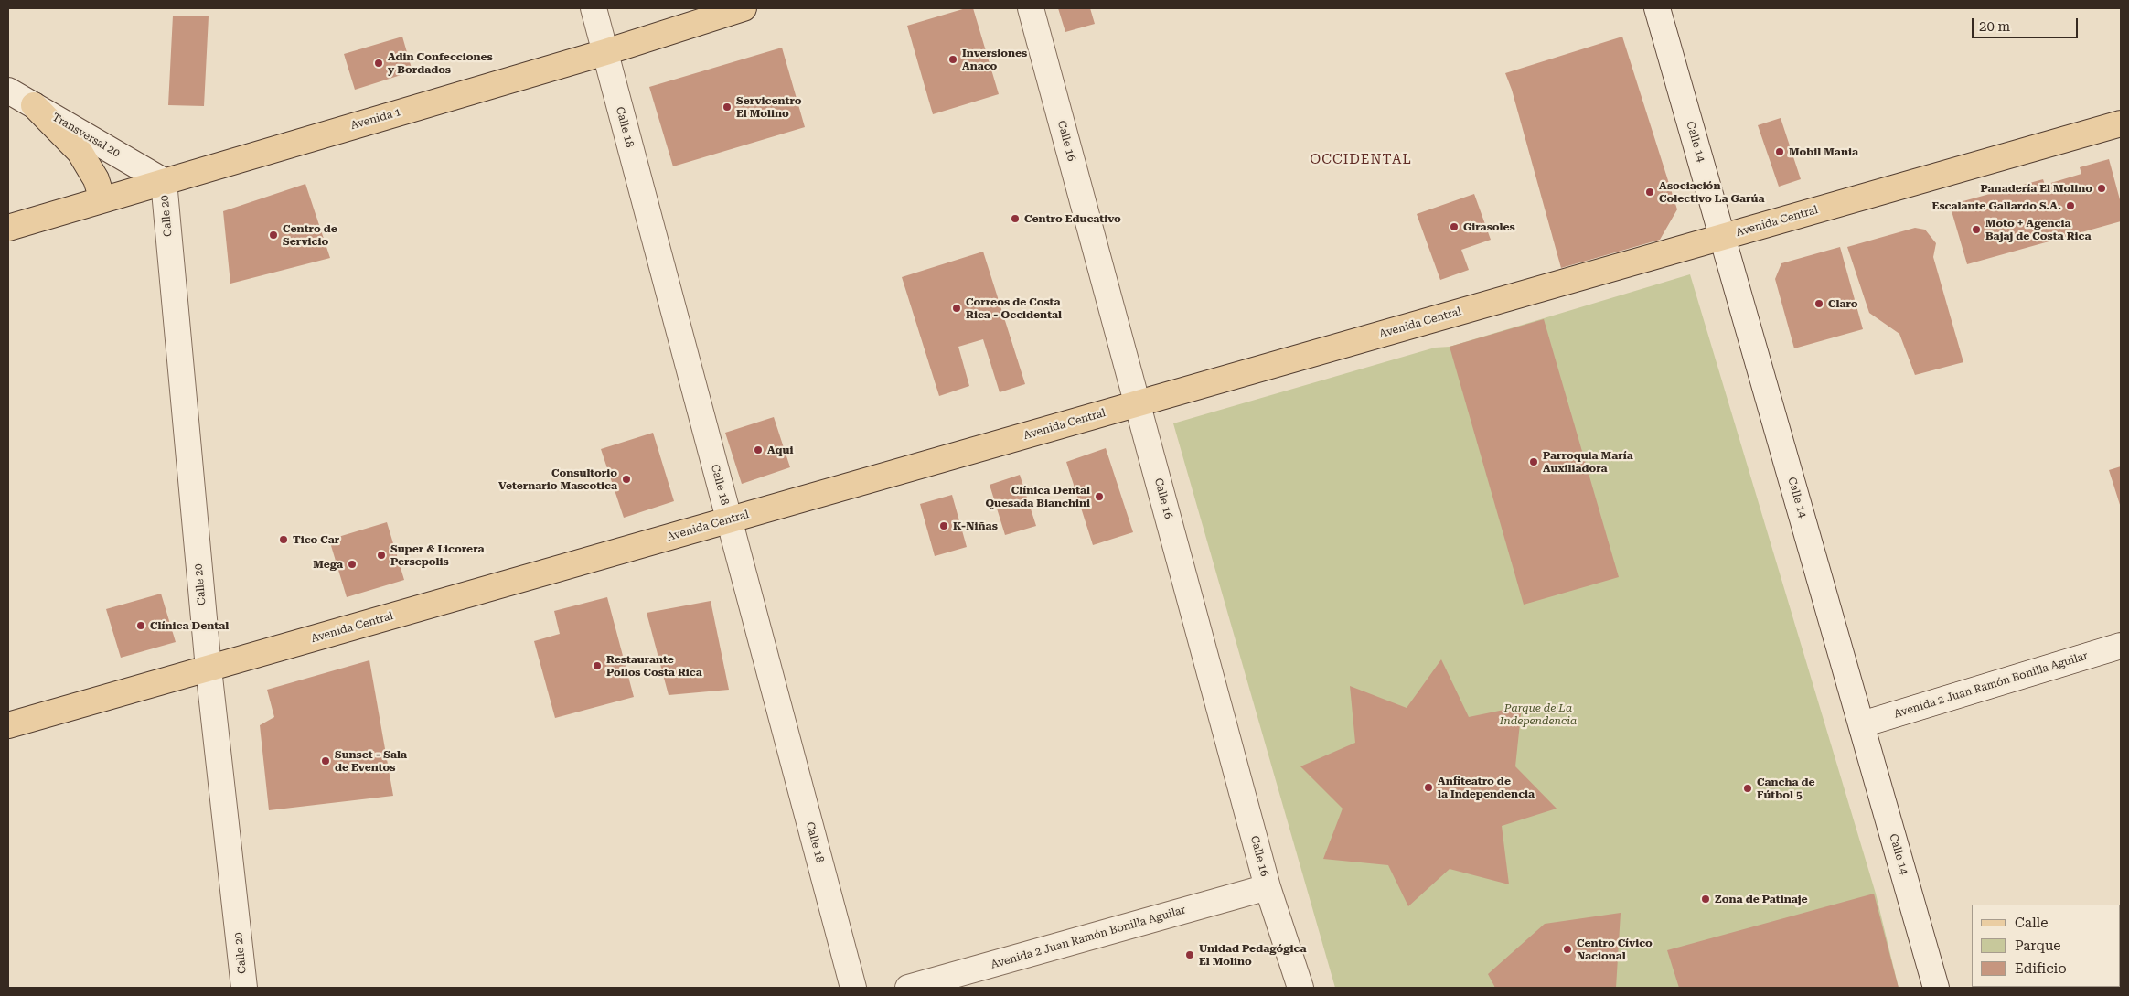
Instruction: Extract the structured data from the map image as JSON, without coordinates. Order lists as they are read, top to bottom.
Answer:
{
  "streets": {
    "main road": ["Avenida 1", "Avenida Central"],
    "street": [
      "Calle 18",
      "Transversal 20",
      "Calle 16",
      "Calle 14",
      "Calle 20",
      "Avenida 2 Juan Ramón Bonilla Aguilar"
    ]
  },
  "crossings": [
    ["Avenida 1", "Calle 18"],
    ["Avenida 1", "Transversal 20"],
    ["Avenida 1", "Calle 20"],
    ["Calle 18", "Avenida Central"],
    ["Transversal 20", "Calle 20"],
    ["Calle 16", "Avenida Central"],
    ["Calle 16", "Avenida 2 Juan Ramón Bonilla Aguilar"],
    ["Calle 14", "Avenida Central"],
    ["Calle 14", "Avenida 2 Juan Ramón Bonilla Aguilar"],
    ["Calle 20", "Avenida Central"]
  ],
  "districts": ["OCCIDENTAL"],
  "parks": ["Parque de La Independencia"],
  "places": [
    "Inversiones Anaco",
    "Adin Confecciones y Bordados",
    "Servicentro El Molino",
    "Mobil Mania",
    "Panadería El Molino",
    "Asociación Colectivo La Garúa",
    "Escalante Gallardo S.A.",
    "Centro Educativo",
    "Girasoles",
    "Moto + Agencia Bajaj de Costa Rica",
    "Centro de Servicio",
    "Claro",
    "Correos de Costa Rica - Occidental",
    "Aqui",
    "Parroquia María Auxiliadora",
    "Consultorio Veternario Mascotica",
    "Clínica Dental Quesada Bianchini",
    "K-Niñas",
    "Tico Car",
    "Super & Licorera Persepolis",
    "Mega",
    "Clínica Dental",
    "Restaurante Pollos Costa Rica",
    "Sunset - Sala de Eventos",
    "Anfiteatro de la Independencia",
    "Cancha de Fútbol 5",
    "Zona de Patinaje",
    "Centro Cívico Nacional",
    "Unidad Pedagógica El Molino"
  ],
  "legend": ["Calle", "Parque", "Edificio"],
  "scale_bar": "20 m"
}
